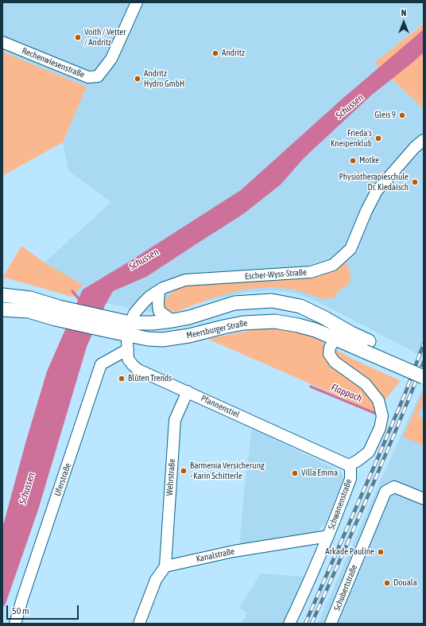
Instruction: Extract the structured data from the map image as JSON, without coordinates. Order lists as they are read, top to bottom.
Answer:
{
  "streets": {
    "street": [
      "Rechenwiesenstraße",
      "Escher-Wyss-Straße",
      "Meersburger Straße",
      "Pfannenstiel",
      "Wehrstraße",
      "Uferstraße",
      "Schwanenstraße",
      "Kanalstraße",
      "Schubertstraße"
    ]
  },
  "crossings": [
    ["Escher-Wyss-Straße", "Meersburger Straße"],
    ["Escher-Wyss-Straße", "Pfannenstiel"],
    ["Meersburger Straße", "Pfannenstiel"],
    ["Pfannenstiel", "Wehrstraße"],
    ["Pfannenstiel", "Uferstraße"],
    ["Pfannenstiel", "Schwanenstraße"],
    ["Wehrstraße", "Kanalstraße"],
    ["Schwanenstraße", "Kanalstraße"]
  ],
  "water": ["Schussen", "Flappach"],
  "places": [
    "Voith / Vetter / Andritz",
    "Andritz",
    "Andritz Hydro GmbH",
    "Gleis 9",
    "Frieda's Kneipenklub",
    "Motke",
    "Physiotherapieschule Dr. Kiedaisch",
    "Blüten Trends",
    "Barmenia Versicherung - Karin Schitterle",
    "Villa Emma",
    "Arkade Pauline",
    "Douala"
  ],
  "scale_bar": "50 m",
  "north": "top"
}
